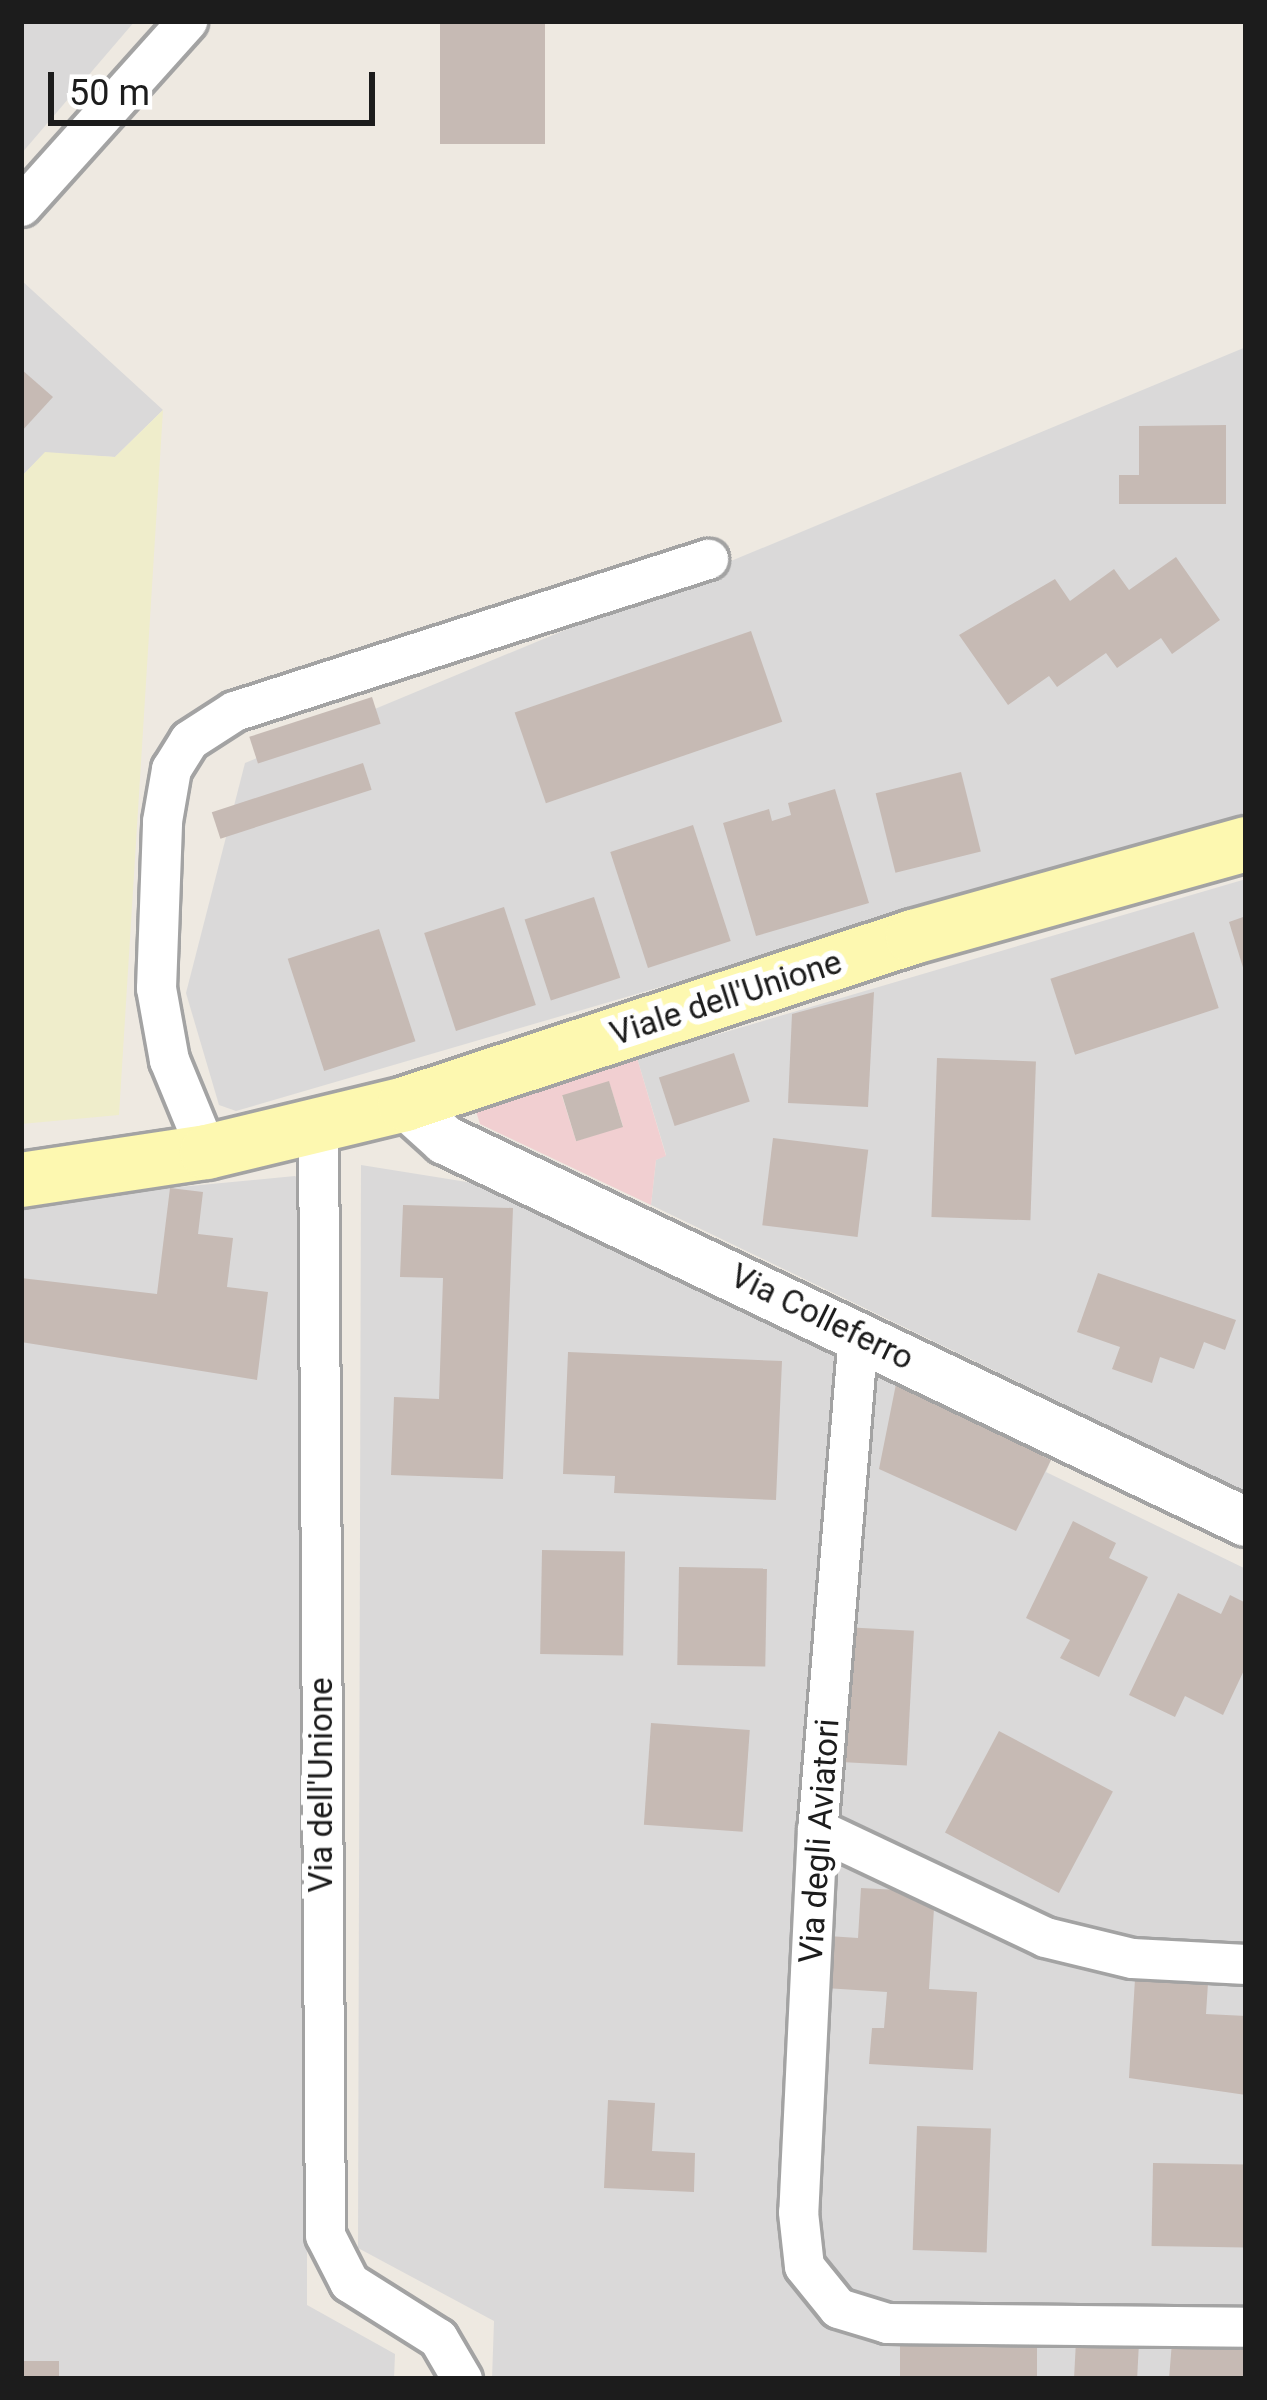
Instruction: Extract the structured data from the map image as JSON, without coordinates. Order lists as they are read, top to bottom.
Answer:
{
  "streets": {
    "main road": ["Viale dell'Unione"],
    "street": ["Via Colleferro", "Via dell'Unione", "Via degli Aviatori"]
  },
  "crossings": [
    ["Viale dell'Unione", "Via Colleferro"],
    ["Viale dell'Unione", "Via dell'Unione"],
    ["Via Colleferro", "Via degli Aviatori"]
  ],
  "scale_bar": "50 m"
}
